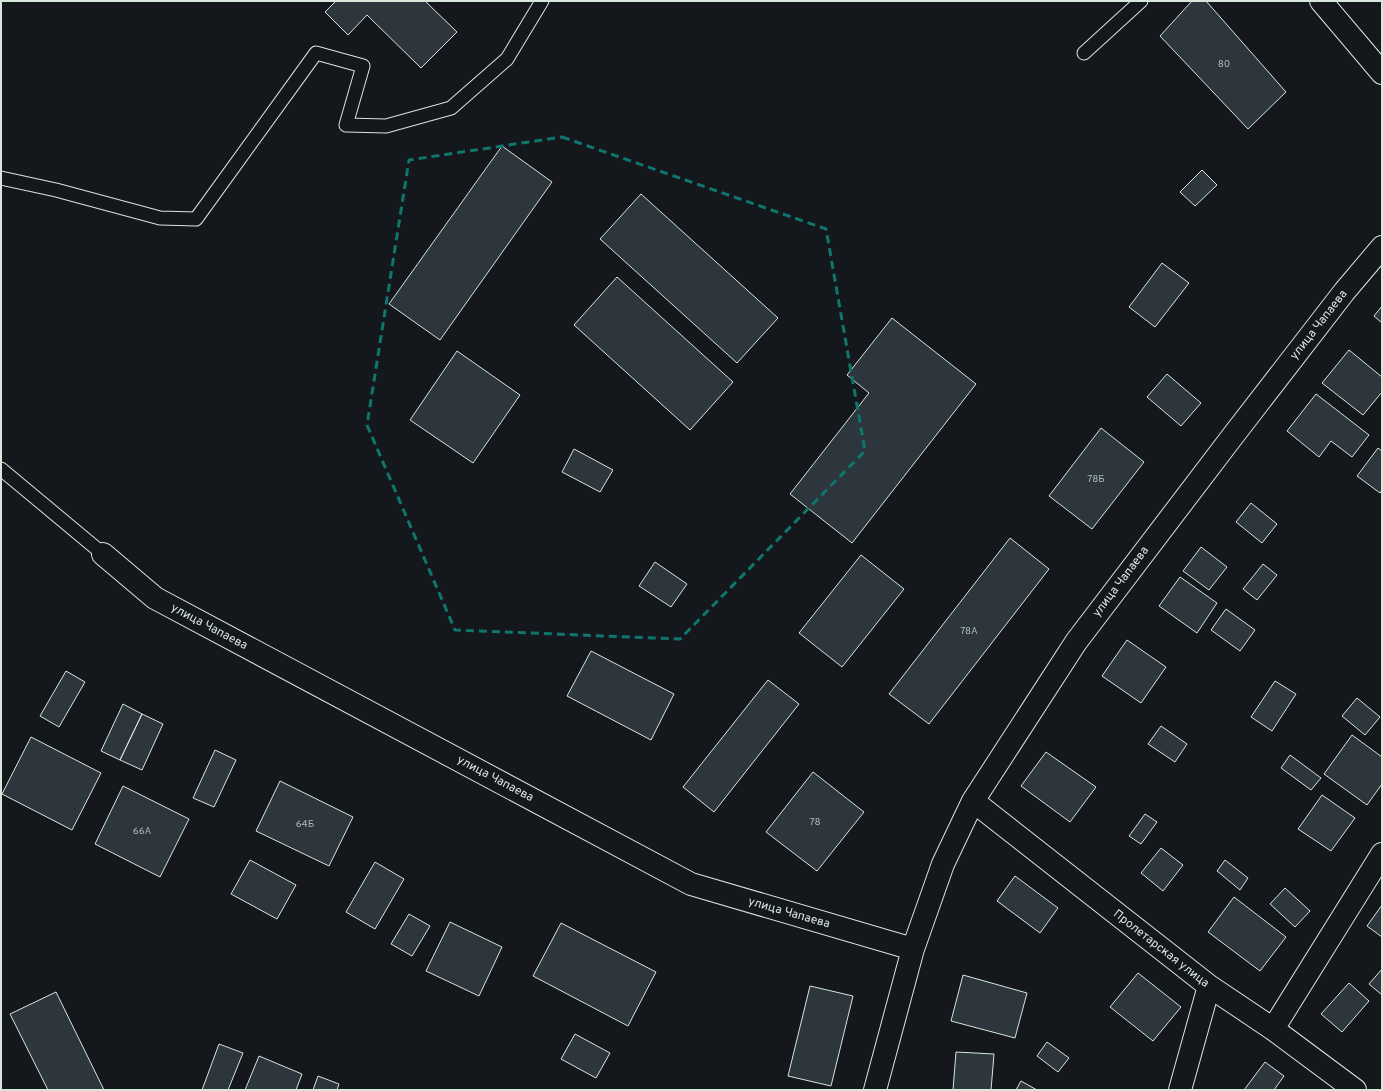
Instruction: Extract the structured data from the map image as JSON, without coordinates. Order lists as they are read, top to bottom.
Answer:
{
  "streets": {
    "street": ["улица Чапаева", "Пролетарская улица"]
  },
  "crossings": [
    ["улица Чапаева", "Пролетарская улица"]
  ],
  "house_numbers": [
    "80",
    "78Б",
    "78А",
    "78",
    "64Б",
    "66А"
  ]
}
